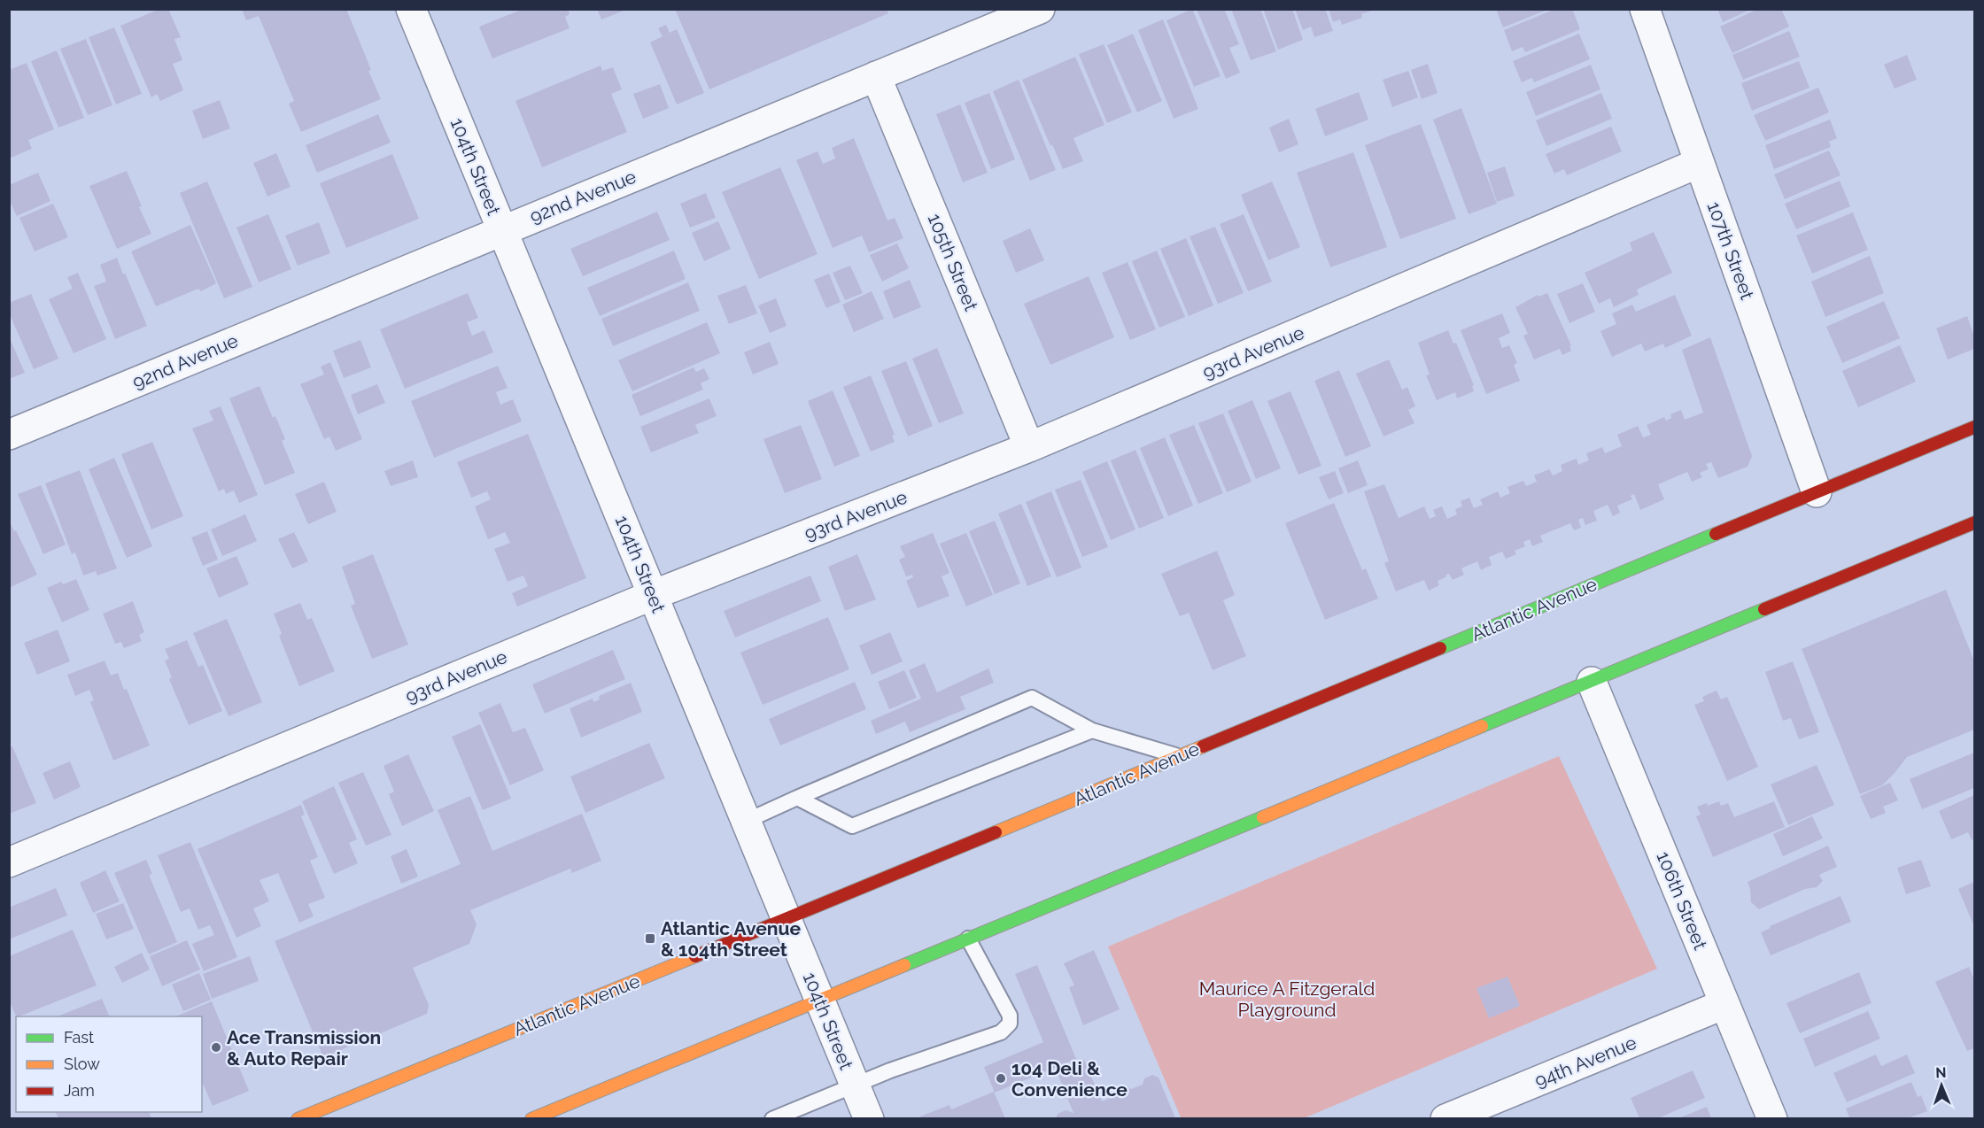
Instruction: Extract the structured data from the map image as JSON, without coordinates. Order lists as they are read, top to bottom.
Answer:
{
  "streets": {
    "main road": ["Atlantic Avenue"],
    "street": [
      "104th Street",
      "92nd Avenue",
      "107th Street",
      "105th Street",
      "93rd Avenue",
      "106th Street",
      "94th Avenue"
    ]
  },
  "crossings": [
    ["104th Street", "92nd Avenue"],
    ["104th Street", "93rd Avenue"],
    ["104th Street", "Atlantic Avenue"],
    ["92nd Avenue", "105th Street"],
    ["107th Street", "93rd Avenue"],
    ["107th Street", "Atlantic Avenue"],
    ["105th Street", "93rd Avenue"],
    ["106th Street", "94th Avenue"]
  ],
  "parks": ["Maurice A Fitzgerald Playground"],
  "places": {
    "transit": ["Atlantic Avenue & 104th Street"],
    "other": ["Ace Transmission & Auto Repair", "104 Deli & Convenience"]
  },
  "legend": ["Fast", "Slow", "Jam"],
  "north": "top"
}
